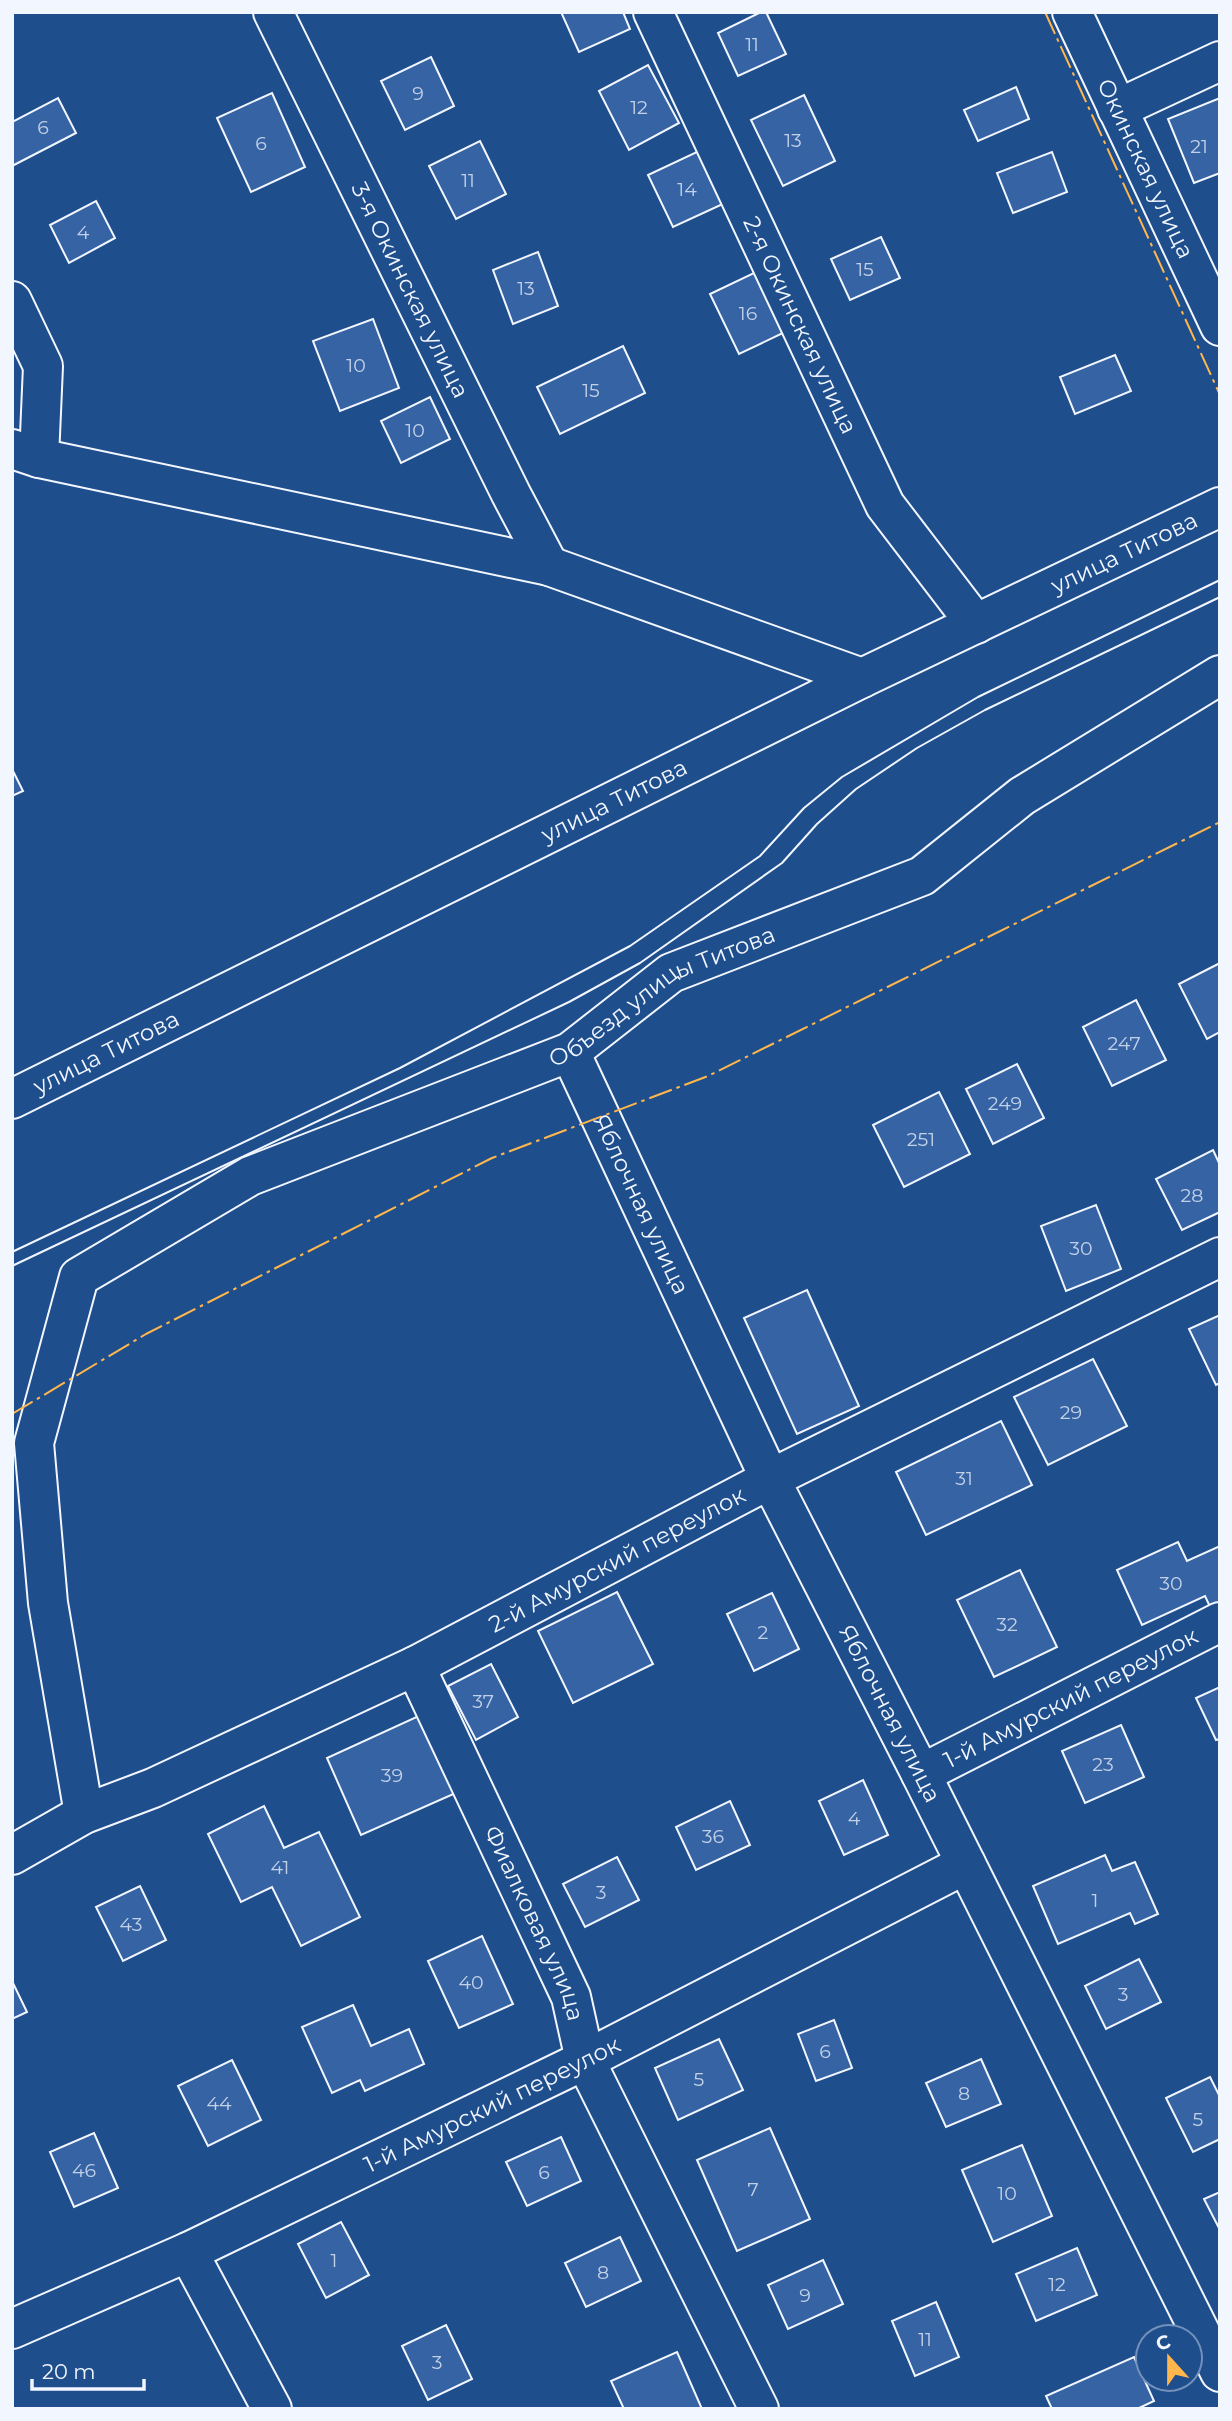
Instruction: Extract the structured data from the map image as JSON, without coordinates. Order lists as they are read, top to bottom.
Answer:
{
  "streets": {
    "street": [
      "Окинская улица",
      "3-я Окинская улица",
      "2-я Окинская улица",
      "улица Титова",
      "Объезд улицы Титова",
      "Яблочная улица",
      "2-й Амурский переулок",
      "1-й Амурский переулок",
      "Фиалковая улица"
    ]
  },
  "crossings": [
    ["2-я Окинская улица", "улица Титова"],
    ["Объезд улицы Титова", "Яблочная улица"],
    ["Объезд улицы Титова", "2-й Амурский переулок"],
    ["Яблочная улица", "2-й Амурский переулок"],
    ["Яблочная улица", "1-й Амурский переулок"],
    ["2-й Амурский переулок", "Фиалковая улица"],
    ["1-й Амурский переулок", "Фиалковая улица"]
  ],
  "house_numbers": [
    "11",
    "9",
    "12",
    "6",
    "13",
    "6",
    "21",
    "11",
    "14",
    "4",
    "15",
    "13",
    "16",
    "10",
    "15",
    "10",
    "247",
    "249",
    "251",
    "28",
    "30",
    "29",
    "31",
    "30",
    "32",
    "2",
    "37",
    "23",
    "39",
    "4",
    "36",
    "41",
    "3",
    "1",
    "43",
    "40",
    "3",
    "6",
    "5",
    "8",
    "44",
    "5",
    "46",
    "6",
    "7",
    "10",
    "1",
    "8",
    "12",
    "9",
    "11",
    "3"
  ],
  "scale_bar": "20 m",
  "north": "top"
}
